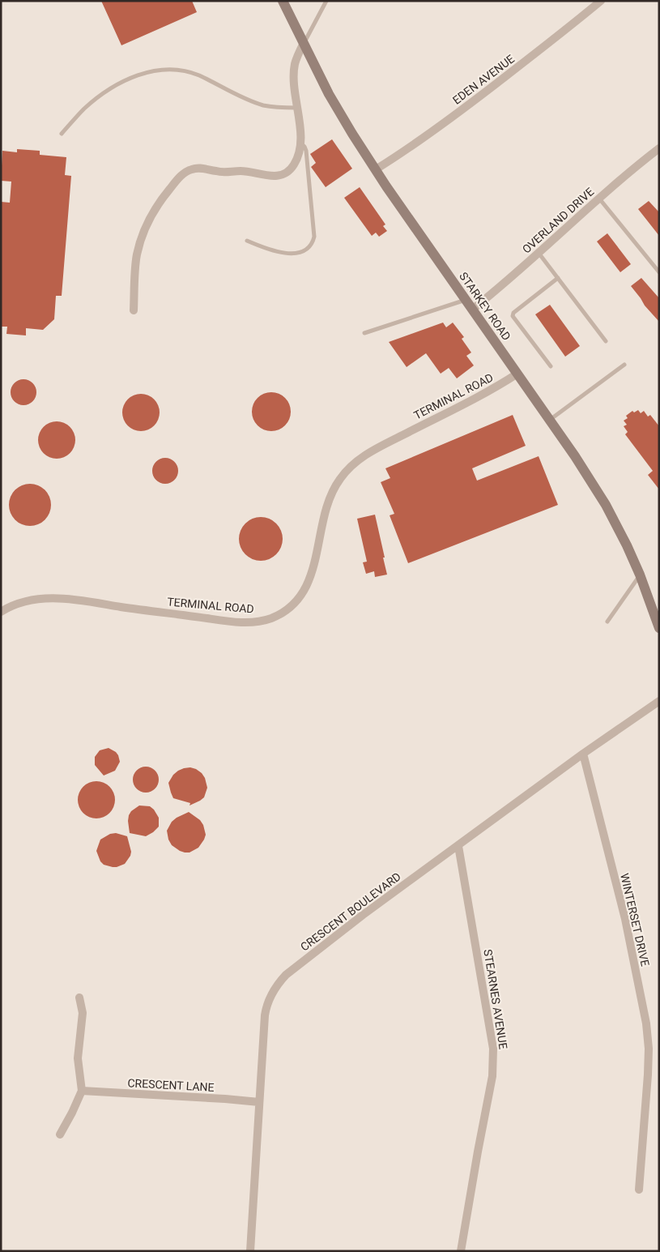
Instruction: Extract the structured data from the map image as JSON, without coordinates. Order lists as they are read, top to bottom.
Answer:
{
  "streets": {
    "main road": ["STARKEY ROAD"],
    "street": [
      "EDEN AVENUE",
      "OVERLAND DRIVE",
      "TERMINAL ROAD",
      "CRESCENT BOULEVARD",
      "WINTERSET DRIVE",
      "STEARNES AVENUE",
      "CRESCENT LANE"
    ]
  },
  "crossings": [
    ["EDEN AVENUE", "STARKEY ROAD"],
    ["OVERLAND DRIVE", "STARKEY ROAD"],
    ["STARKEY ROAD", "TERMINAL ROAD"],
    ["CRESCENT BOULEVARD", "WINTERSET DRIVE"],
    ["CRESCENT BOULEVARD", "STEARNES AVENUE"],
    ["CRESCENT BOULEVARD", "CRESCENT LANE"]
  ]
}
